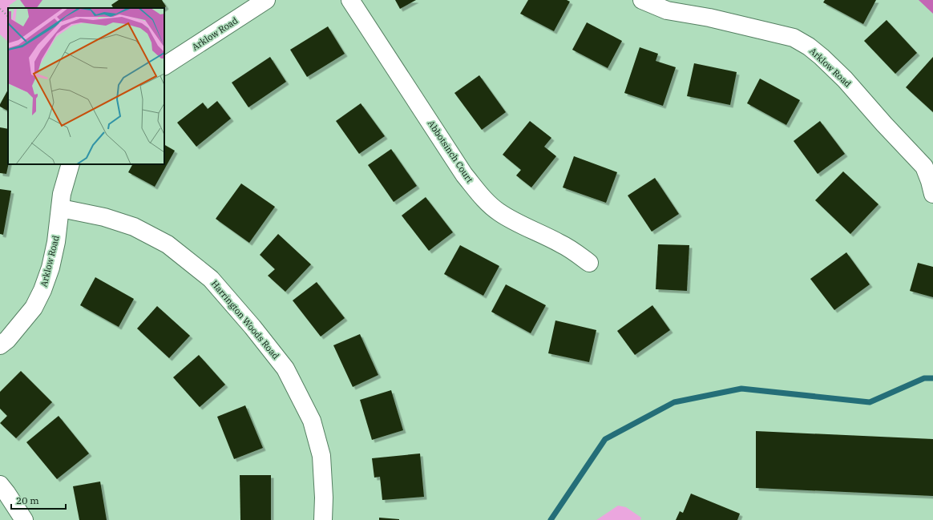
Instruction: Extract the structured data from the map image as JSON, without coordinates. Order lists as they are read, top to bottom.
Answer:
{
  "streets": {
    "street": ["Arklow Road", "Abbotsinch Court", "Harrington Woods Road"]
  },
  "crossings": [
    ["Arklow Road", "Harrington Woods Road"]
  ],
  "scale_bar": "20 m"
}
